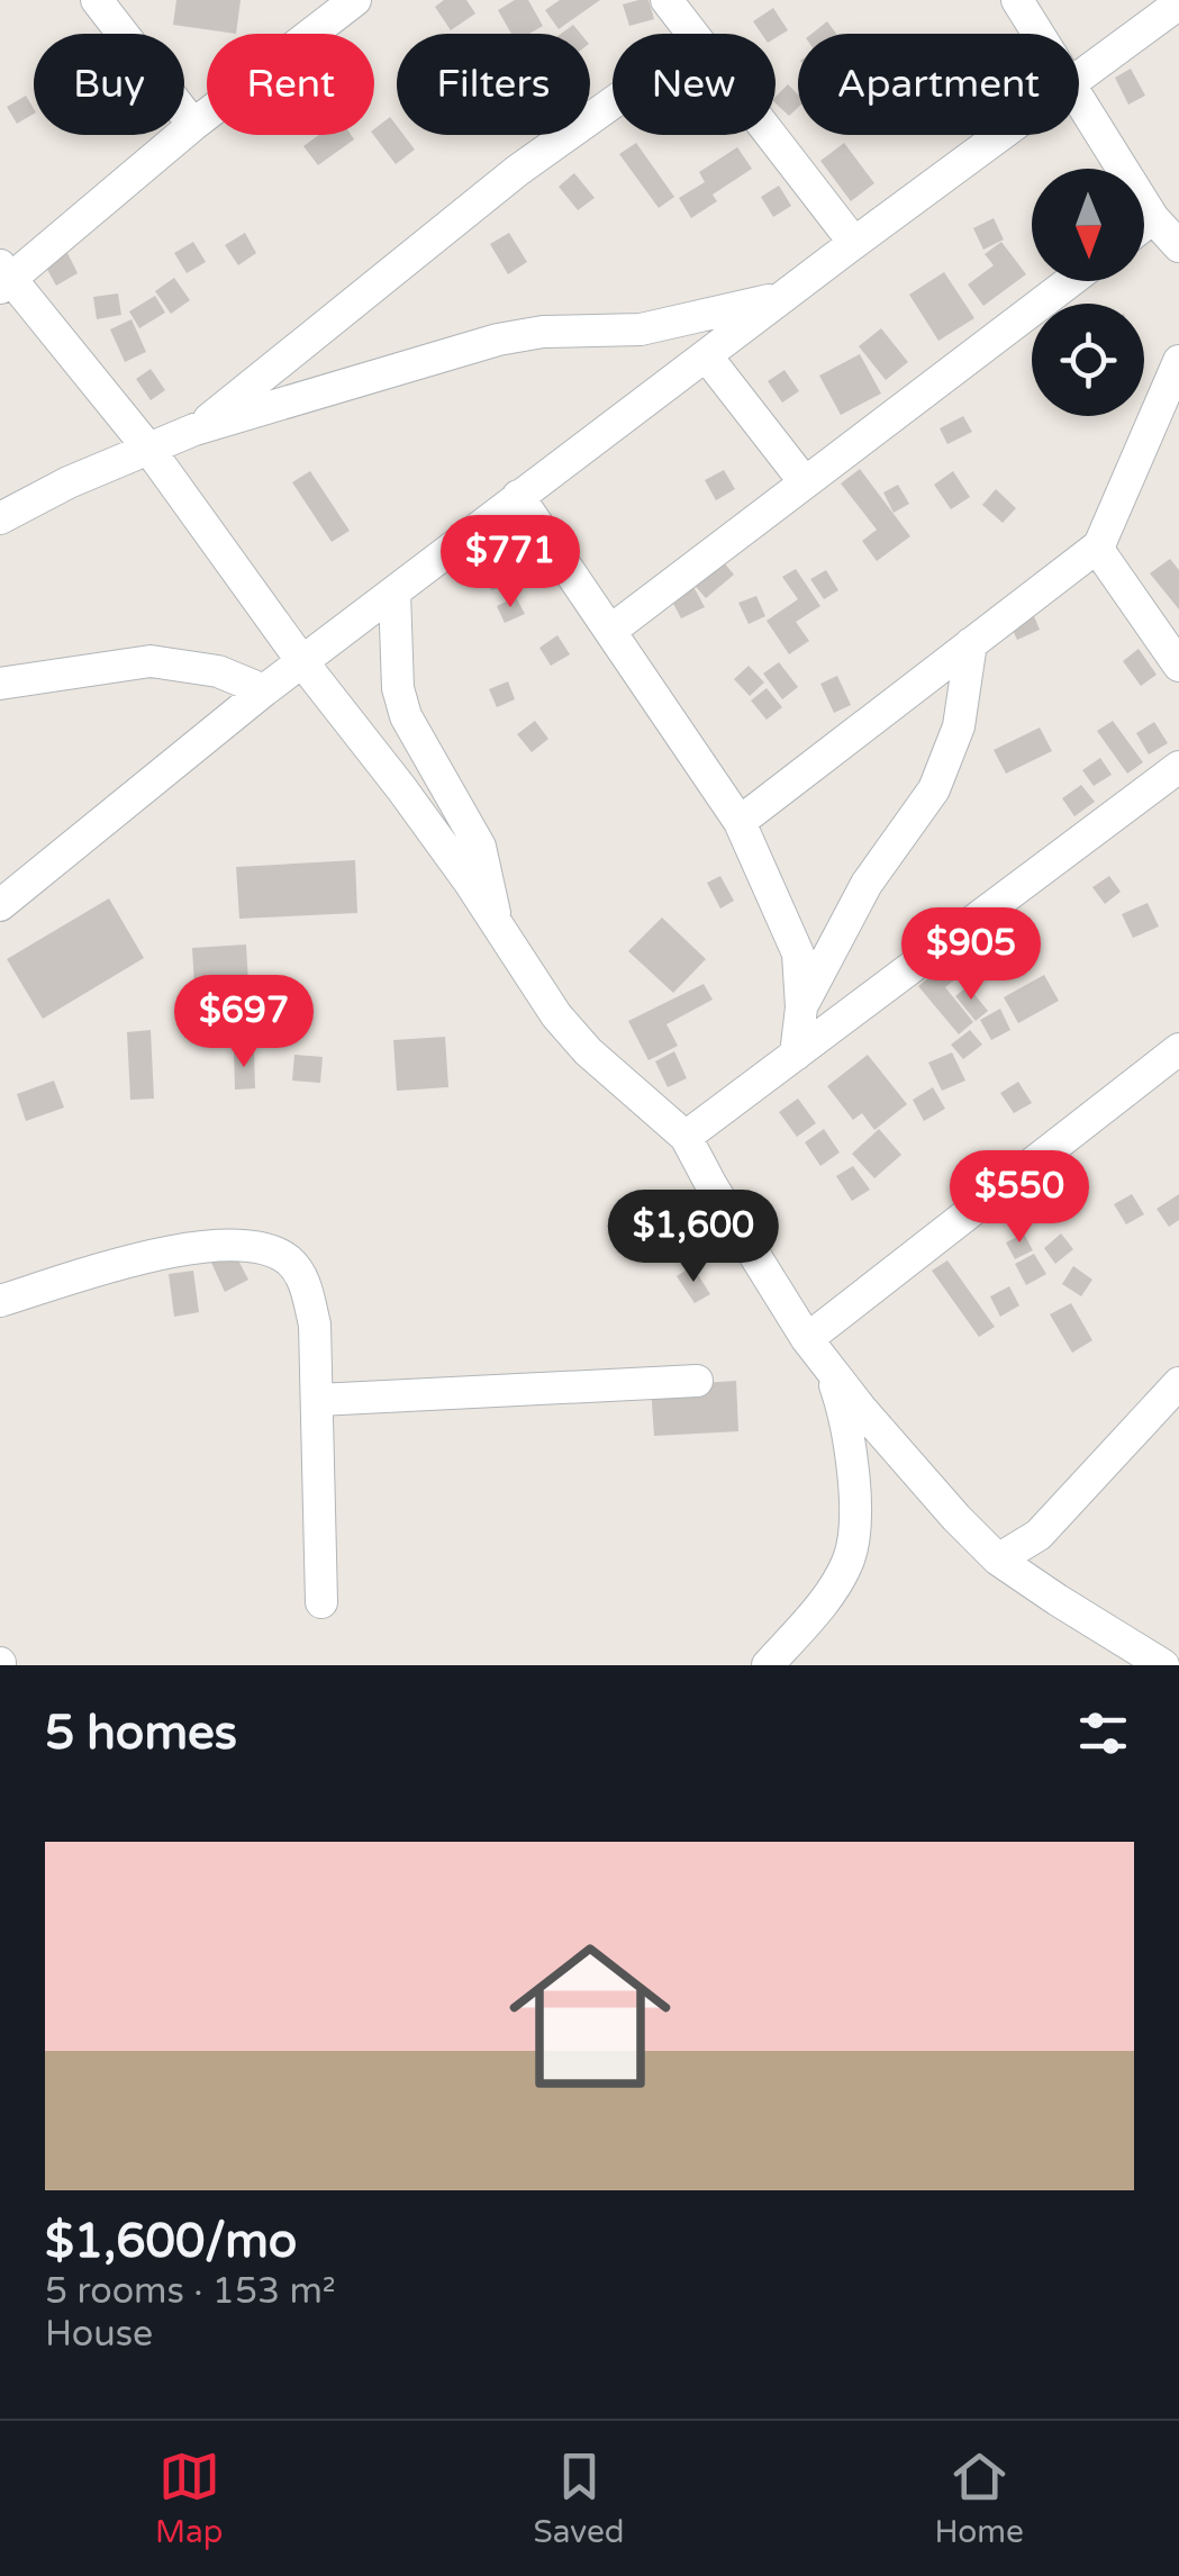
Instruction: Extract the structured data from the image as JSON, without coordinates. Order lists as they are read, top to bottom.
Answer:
{
  "north": "bottom",
  "page": {
    "chip": [
      "Buy",
      "Rent",
      "Filters",
      "New",
      "Apartment"
    ],
    "price": [
      "$771",
      "$905",
      "$697",
      "$550",
      "$1,600"
    ],
    "heading": "5 homes",
    "list": [
      {
        "name": "$1,600/mo",
        "note": "5 rooms · 153 m² · House"
      }
    ],
    "tabs": ["Map", "Saved", "Home"]
  }
}
